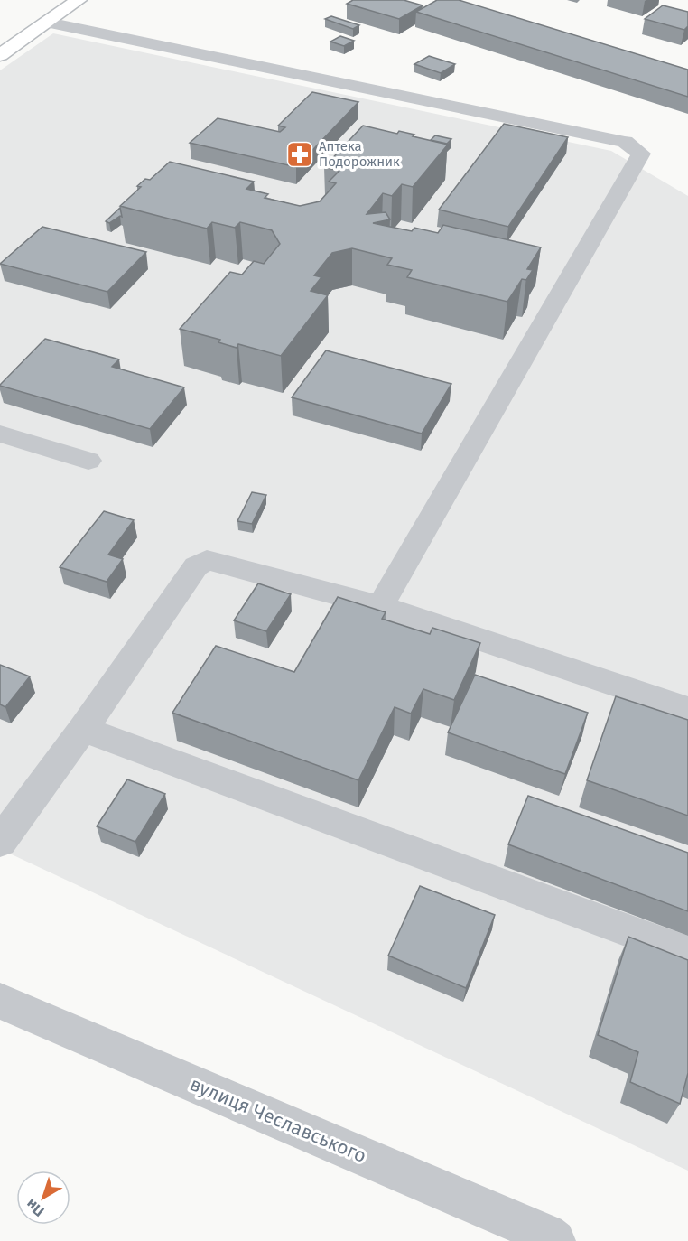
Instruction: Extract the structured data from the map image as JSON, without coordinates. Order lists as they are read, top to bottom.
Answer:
{
  "streets": {
    "street": ["вулиця Чеславського"]
  },
  "places": {
    "pharmacy": ["Аптека Подорожник"]
  },
  "north": "bottom left"
}
